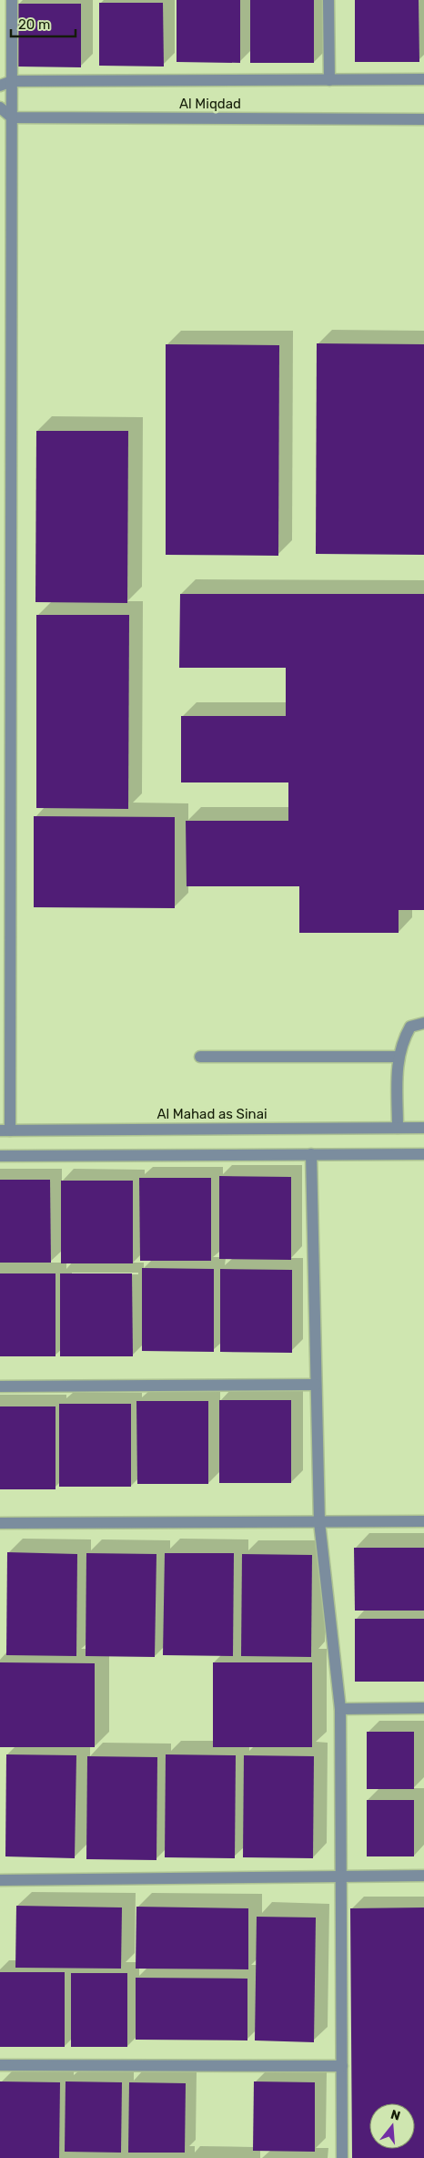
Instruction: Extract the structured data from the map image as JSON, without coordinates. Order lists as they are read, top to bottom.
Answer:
{
  "streets": {
    "street": ["Al Miqdad", "Al Mahad as Sinai"]
  },
  "scale_bar": "20 m",
  "north": "top"
}
